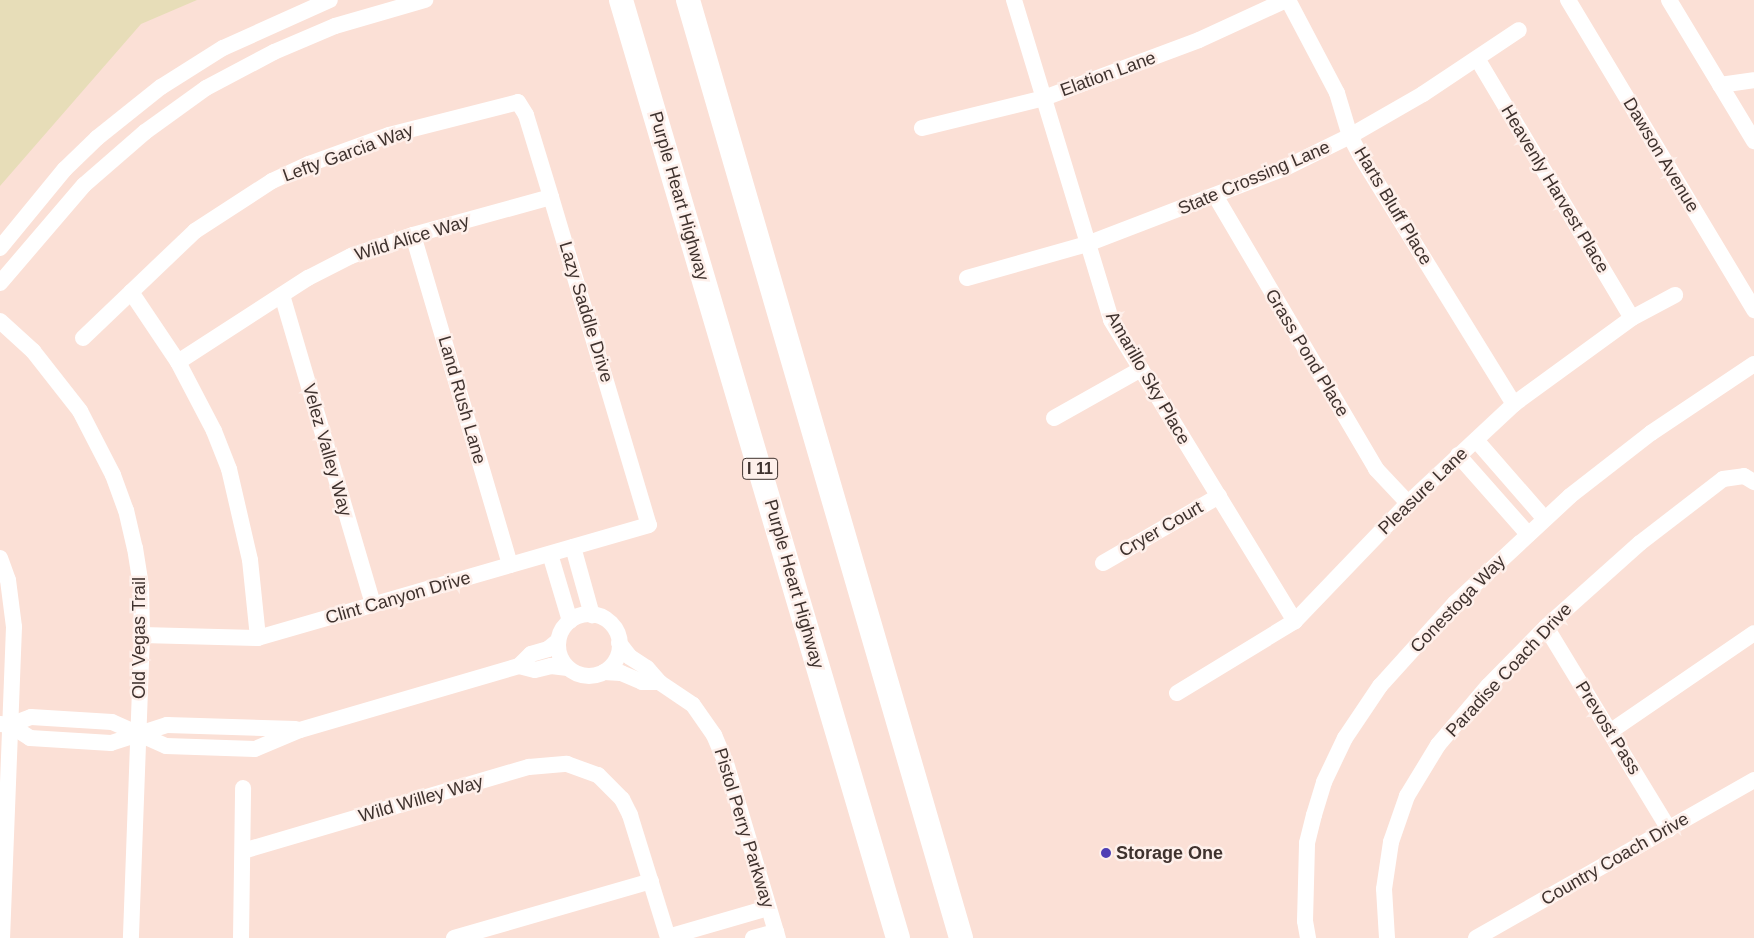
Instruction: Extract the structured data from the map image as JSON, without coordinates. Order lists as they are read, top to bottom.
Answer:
{
  "streets": {
    "highway": ["Purple Heart Highway", "I 11"],
    "street": [
      "Elation Lane",
      "Lefty Garcia Way",
      "Dawson Avenue",
      "State Crossing Lane",
      "Heavenly Harvest Place",
      "Harts Bluff Place",
      "Wild Alice Way",
      "Lazy Saddle Drive",
      "Grass Pond Place",
      "Amarillo Sky Place",
      "Land Rush Lane",
      "Velez Valley Way",
      "Pleasure Lane",
      "Cryer Court",
      "Clint Canyon Drive",
      "Conestoga Way",
      "Old Vegas Trail",
      "Paradise Coach Drive",
      "Prevost Pass",
      "Wild Willey Way",
      "Pistol Perry Parkway",
      "Country Coach Drive"
    ]
  },
  "crossings": [
    ["Elation Lane", "Harts Bluff Place"],
    ["Elation Lane", "Amarillo Sky Place"],
    ["Lefty Garcia Way", "Lazy Saddle Drive"],
    ["State Crossing Lane", "Heavenly Harvest Place"],
    ["State Crossing Lane", "Harts Bluff Place"],
    ["State Crossing Lane", "Grass Pond Place"],
    ["State Crossing Lane", "Amarillo Sky Place"],
    ["Heavenly Harvest Place", "Pleasure Lane"],
    ["Harts Bluff Place", "Pleasure Lane"],
    ["Wild Alice Way", "Lazy Saddle Drive"],
    ["Wild Alice Way", "Land Rush Lane"],
    ["Wild Alice Way", "Velez Valley Way"],
    ["Lazy Saddle Drive", "Clint Canyon Drive"],
    ["Grass Pond Place", "Pleasure Lane"],
    ["Amarillo Sky Place", "Pleasure Lane"],
    ["Amarillo Sky Place", "Cryer Court"],
    ["Land Rush Lane", "Clint Canyon Drive"],
    ["Velez Valley Way", "Clint Canyon Drive"],
    ["Clint Canyon Drive", "Old Vegas Trail"],
    ["Paradise Coach Drive", "Prevost Pass"],
    ["Prevost Pass", "Country Coach Drive"]
  ],
  "places": ["Storage One"]
}
